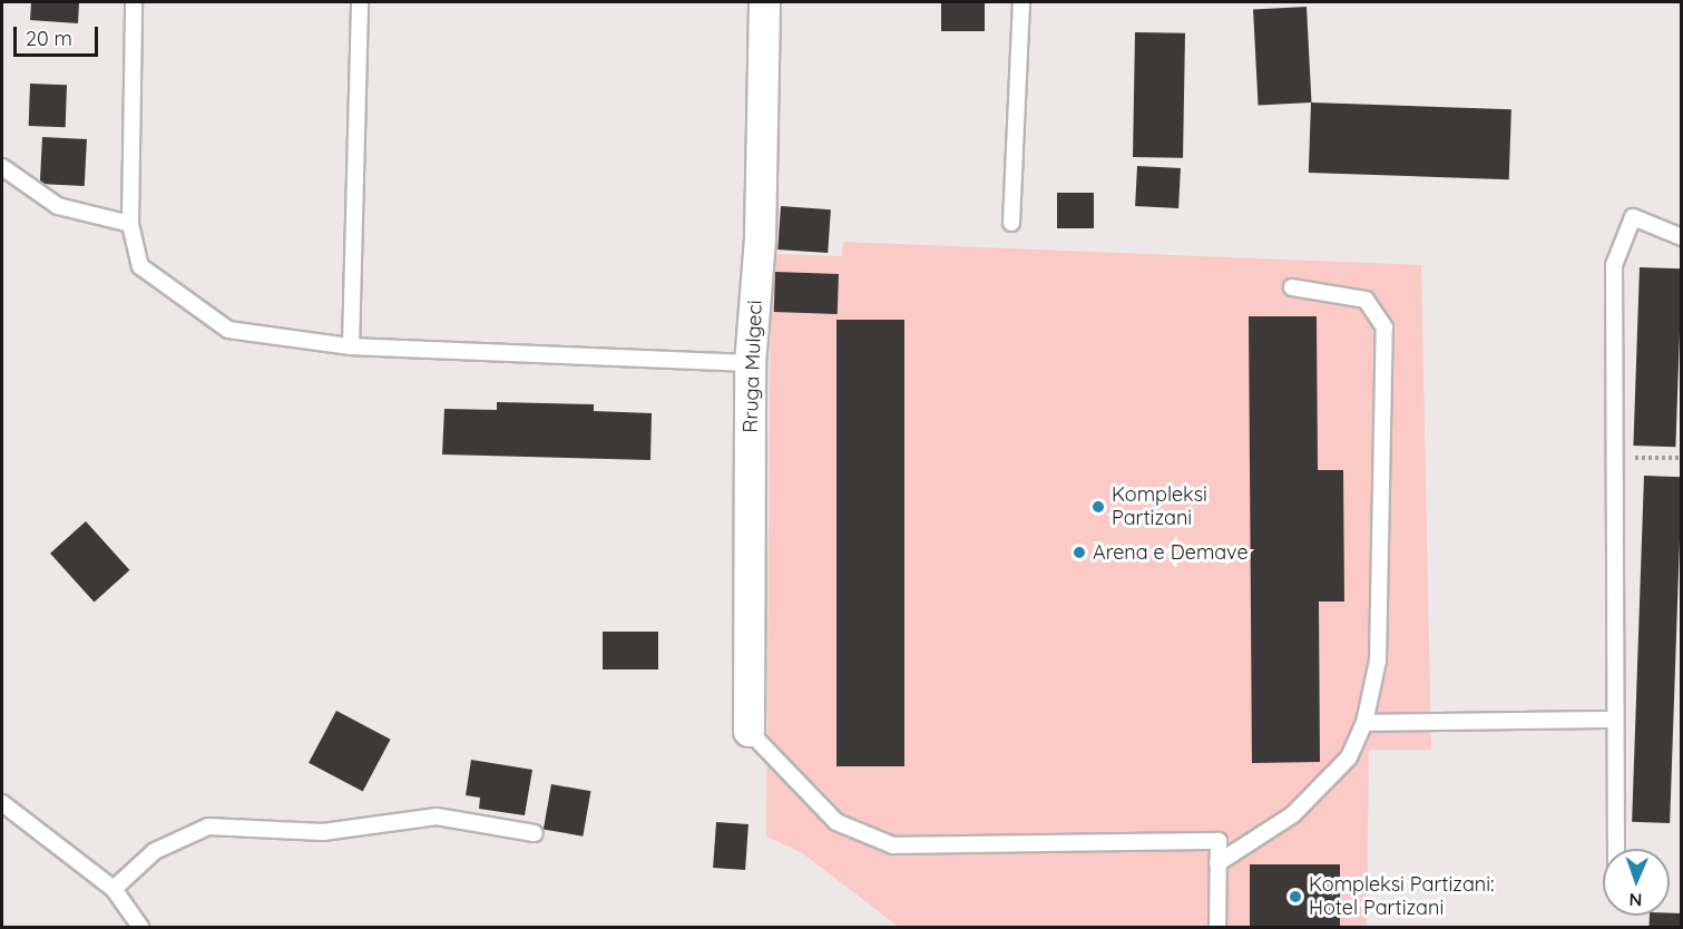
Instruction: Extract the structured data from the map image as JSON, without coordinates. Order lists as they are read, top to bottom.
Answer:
{
  "streets": {
    "street": ["Rruga Mulgeci"]
  },
  "places": ["Kompleksi Partizani", "Arena e Demave", "Kompleksi Partizani: Hotel Partizani"],
  "scale_bar": "20 m",
  "north": "bottom"
}
